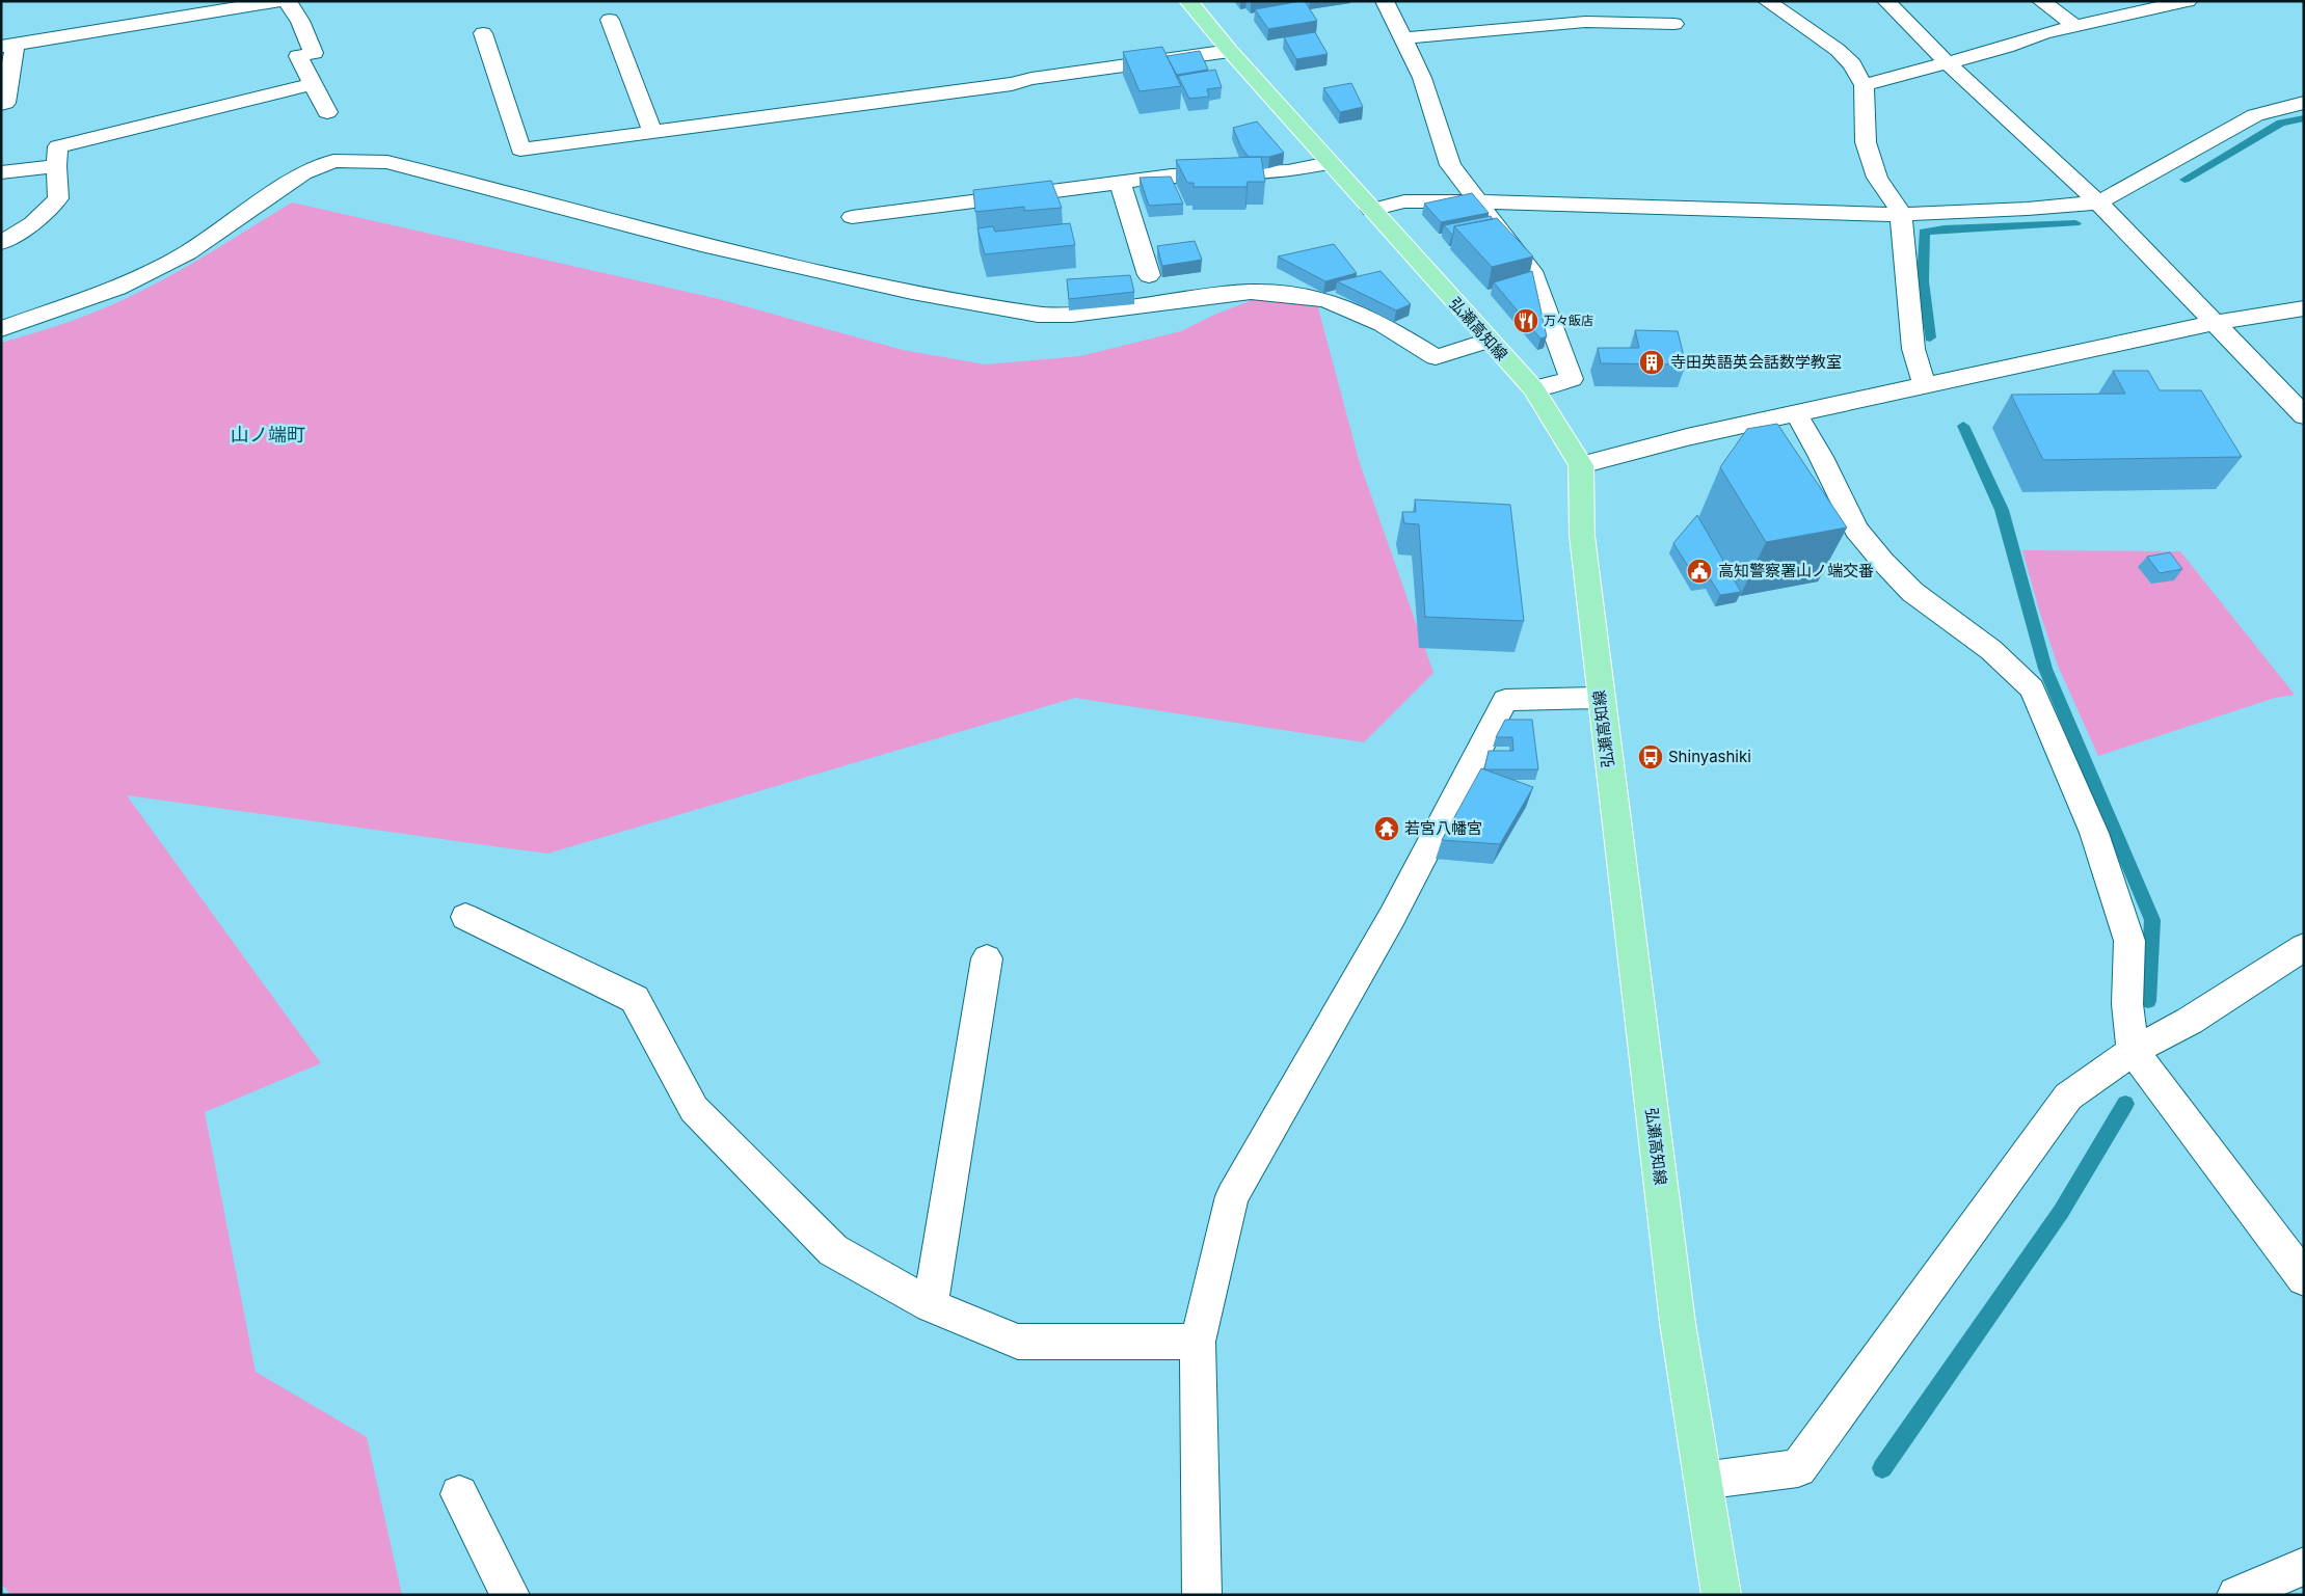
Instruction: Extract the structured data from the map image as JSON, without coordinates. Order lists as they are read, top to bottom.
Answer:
{
  "streets": {
    "main road": ["弘瀬高知線"]
  },
  "districts": ["山ノ端町"],
  "places": {
    "restaurant": ["万々飯店"],
    "building": ["寺田英語英会話数学教室"],
    "public building": ["高知警察署山ノ端交番"],
    "bus stop": ["Shinyashiki"],
    "temple": ["若宮八幡宮"]
  }
}
